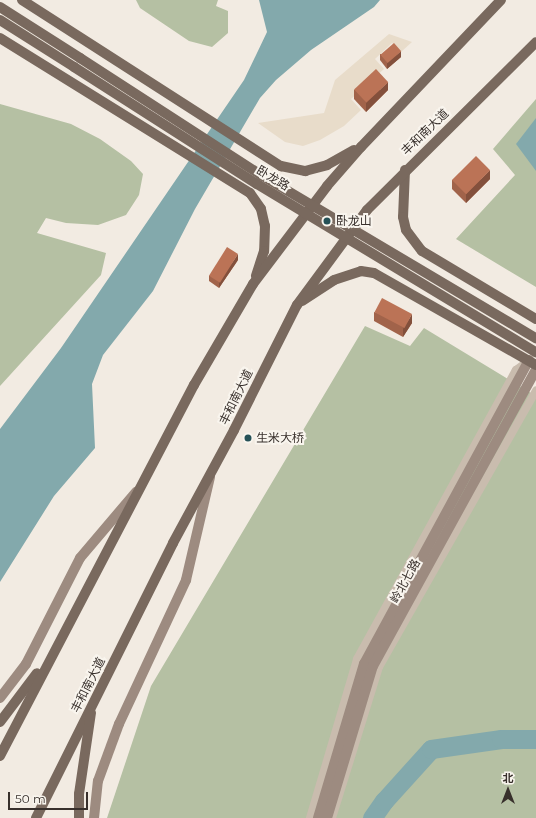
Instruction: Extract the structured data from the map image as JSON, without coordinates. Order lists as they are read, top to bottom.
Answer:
{
  "streets": {
    "main road": ["丰和南大道", "卧龙路"],
    "street": ["岭北七路"]
  },
  "places": ["卧龙山", "生米大桥"],
  "scale_bar": "50 m",
  "north": "top"
}
